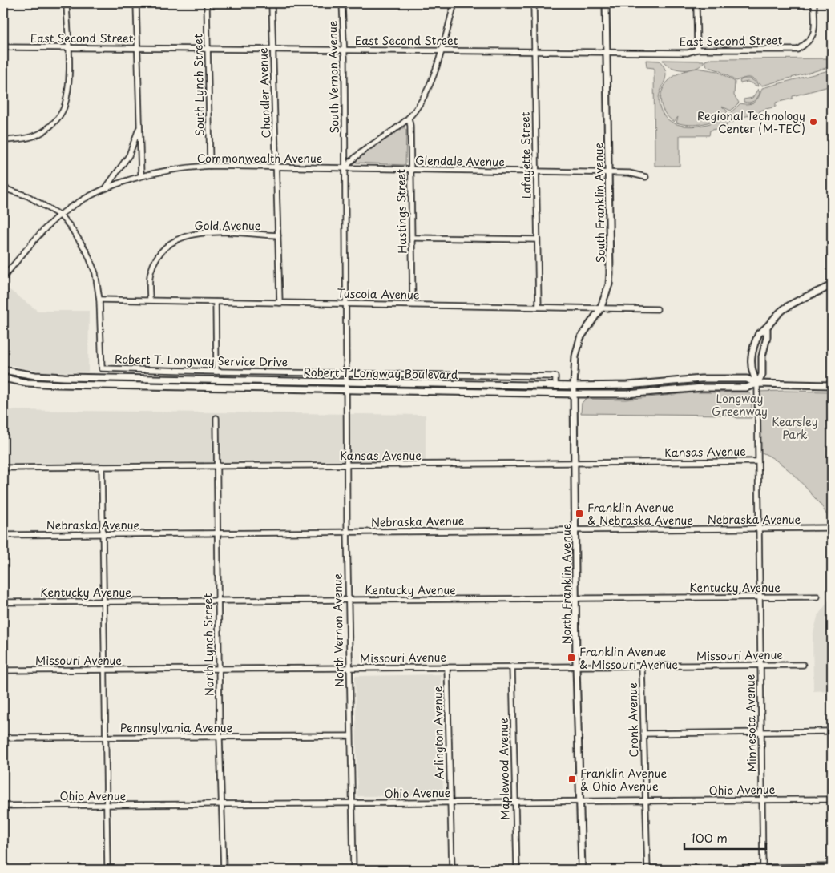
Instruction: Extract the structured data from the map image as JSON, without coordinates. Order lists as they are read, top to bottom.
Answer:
{
  "streets": {
    "street": [
      "East Second Street",
      "South Vernon Avenue",
      "South Lynch Street",
      "Chandler Avenue",
      "Lafayette Street",
      "Commonwealth Avenue",
      "Glendale Avenue",
      "South Franklin Avenue",
      "Hastings Street",
      "Gold Avenue",
      "Tuscola Avenue",
      "Robert T. Longway Service Drive",
      "Robert T Longway Boulevard",
      "Kansas Avenue",
      "Nebraska Avenue",
      "North Franklin Avenue",
      "Kentucky Avenue",
      "North Vernon Avenue",
      "North Lynch Street",
      "Missouri Avenue",
      "Cronk Avenue",
      "Minnesota Avenue",
      "Pennsylvania Avenue",
      "Arlington Avenue",
      "Maplewood Avenue",
      "Ohio Avenue"
    ]
  },
  "crossings": [
    ["East Second Street", "South Vernon Avenue"],
    ["East Second Street", "South Lynch Street"],
    ["East Second Street", "Chandler Avenue"],
    ["East Second Street", "Lafayette Street"],
    ["East Second Street", "South Franklin Avenue"],
    ["South Vernon Avenue", "Commonwealth Avenue"],
    ["South Vernon Avenue", "Glendale Avenue"],
    ["South Vernon Avenue", "Tuscola Avenue"],
    ["South Vernon Avenue", "Robert T. Longway Service Drive"],
    ["South Vernon Avenue", "Robert T Longway Boulevard"],
    ["South Vernon Avenue", "North Vernon Avenue"],
    ["South Lynch Street", "Commonwealth Avenue"],
    ["Chandler Avenue", "Commonwealth Avenue"],
    ["Chandler Avenue", "Gold Avenue"],
    ["Chandler Avenue", "Tuscola Avenue"],
    ["Lafayette Street", "Glendale Avenue"],
    ["Lafayette Street", "Tuscola Avenue"],
    ["Commonwealth Avenue", "Glendale Avenue"],
    ["Glendale Avenue", "South Franklin Avenue"],
    ["Glendale Avenue", "Hastings Street"],
    ["South Franklin Avenue", "Tuscola Avenue"],
    ["South Franklin Avenue", "Robert T Longway Boulevard"],
    ["South Franklin Avenue", "North Franklin Avenue"],
    ["Hastings Street", "Tuscola Avenue"],
    ["Gold Avenue", "Tuscola Avenue"],
    ["Tuscola Avenue", "Robert T. Longway Service Drive"],
    ["Robert T. Longway Service Drive", "Robert T Longway Boulevard"],
    ["Robert T Longway Boulevard", "North Franklin Avenue"],
    ["Robert T Longway Boulevard", "North Vernon Avenue"],
    ["Robert T Longway Boulevard", "Minnesota Avenue"],
    ["Kansas Avenue", "North Franklin Avenue"],
    ["Kansas Avenue", "North Vernon Avenue"],
    ["Kansas Avenue", "North Lynch Street"],
    ["Kansas Avenue", "Minnesota Avenue"],
    ["Nebraska Avenue", "North Franklin Avenue"],
    ["Nebraska Avenue", "North Vernon Avenue"],
    ["Nebraska Avenue", "North Lynch Street"],
    ["Nebraska Avenue", "Minnesota Avenue"],
    ["North Franklin Avenue", "Kentucky Avenue"],
    ["North Franklin Avenue", "Missouri Avenue"],
    ["North Franklin Avenue", "Ohio Avenue"],
    ["Kentucky Avenue", "North Vernon Avenue"],
    ["Kentucky Avenue", "North Lynch Street"],
    ["Kentucky Avenue", "Minnesota Avenue"],
    ["North Vernon Avenue", "Missouri Avenue"],
    ["North Vernon Avenue", "Pennsylvania Avenue"],
    ["North Vernon Avenue", "Ohio Avenue"],
    ["North Lynch Street", "Missouri Avenue"],
    ["North Lynch Street", "Pennsylvania Avenue"],
    ["North Lynch Street", "Ohio Avenue"],
    ["Missouri Avenue", "Cronk Avenue"],
    ["Missouri Avenue", "Minnesota Avenue"],
    ["Missouri Avenue", "Arlington Avenue"],
    ["Missouri Avenue", "Maplewood Avenue"],
    ["Cronk Avenue", "Ohio Avenue"],
    ["Minnesota Avenue", "Ohio Avenue"],
    ["Arlington Avenue", "Ohio Avenue"],
    ["Maplewood Avenue", "Ohio Avenue"]
  ],
  "parks": ["Longway Greenway", "Kearsley Park"],
  "places": {
    "other": ["Regional Technology Center (M-TEC)"],
    "transit": ["Franklin Avenue & Nebraska Avenue", "Franklin Avenue & Missouri Avenue", "Franklin Avenue & Ohio Avenue"]
  },
  "scale_bar": "100 m"
}
